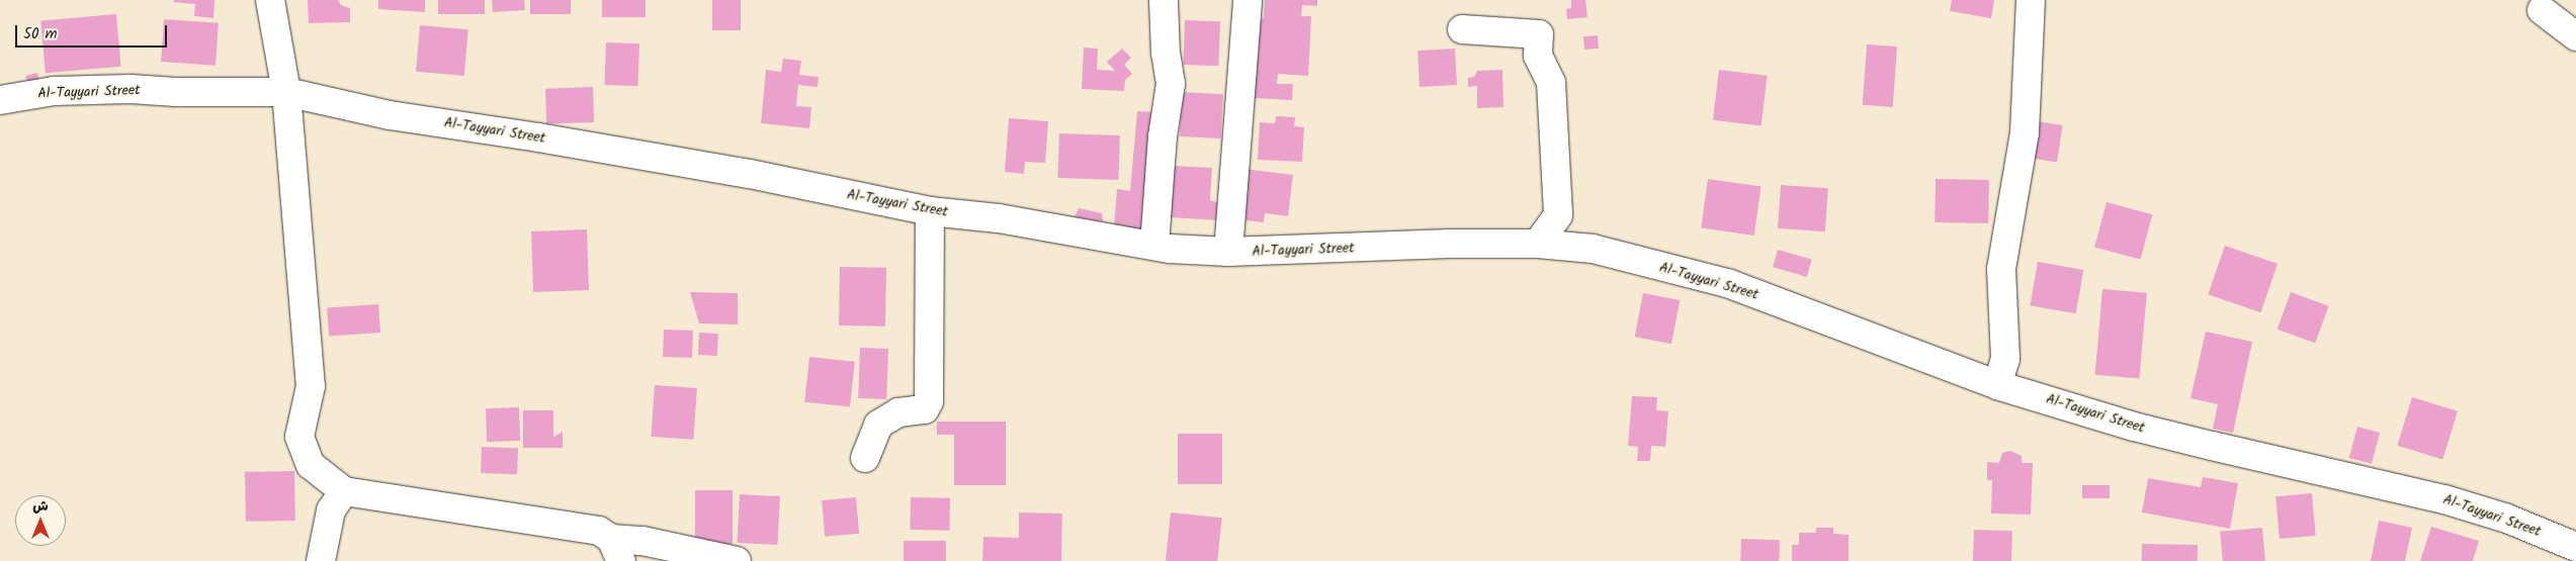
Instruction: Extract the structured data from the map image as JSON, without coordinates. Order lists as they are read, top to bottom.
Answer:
{
  "streets": {
    "street": ["Al-Tayyari Street"]
  },
  "scale_bar": "50 m",
  "north": "top"
}
